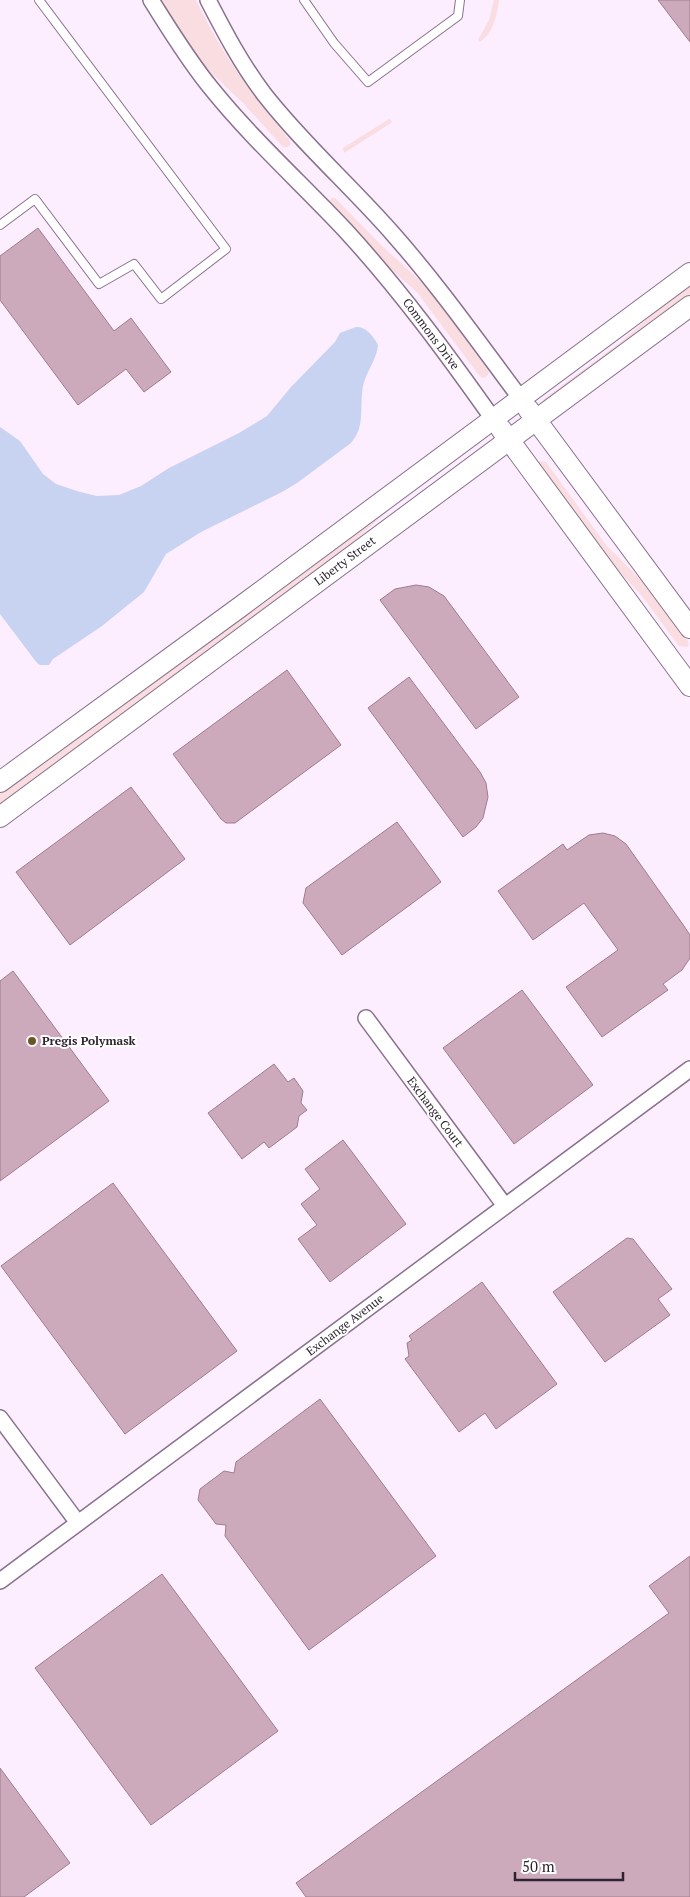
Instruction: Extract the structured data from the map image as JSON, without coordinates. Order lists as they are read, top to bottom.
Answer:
{
  "streets": {
    "street": [
      "Commons Drive",
      "Liberty Street",
      "Exchange Court",
      "Exchange Avenue"
    ]
  },
  "crossings": [
    ["Commons Drive", "Liberty Street"],
    ["Exchange Court", "Exchange Avenue"]
  ],
  "places": ["Pregis Polymask"],
  "scale_bar": "50 m"
}
